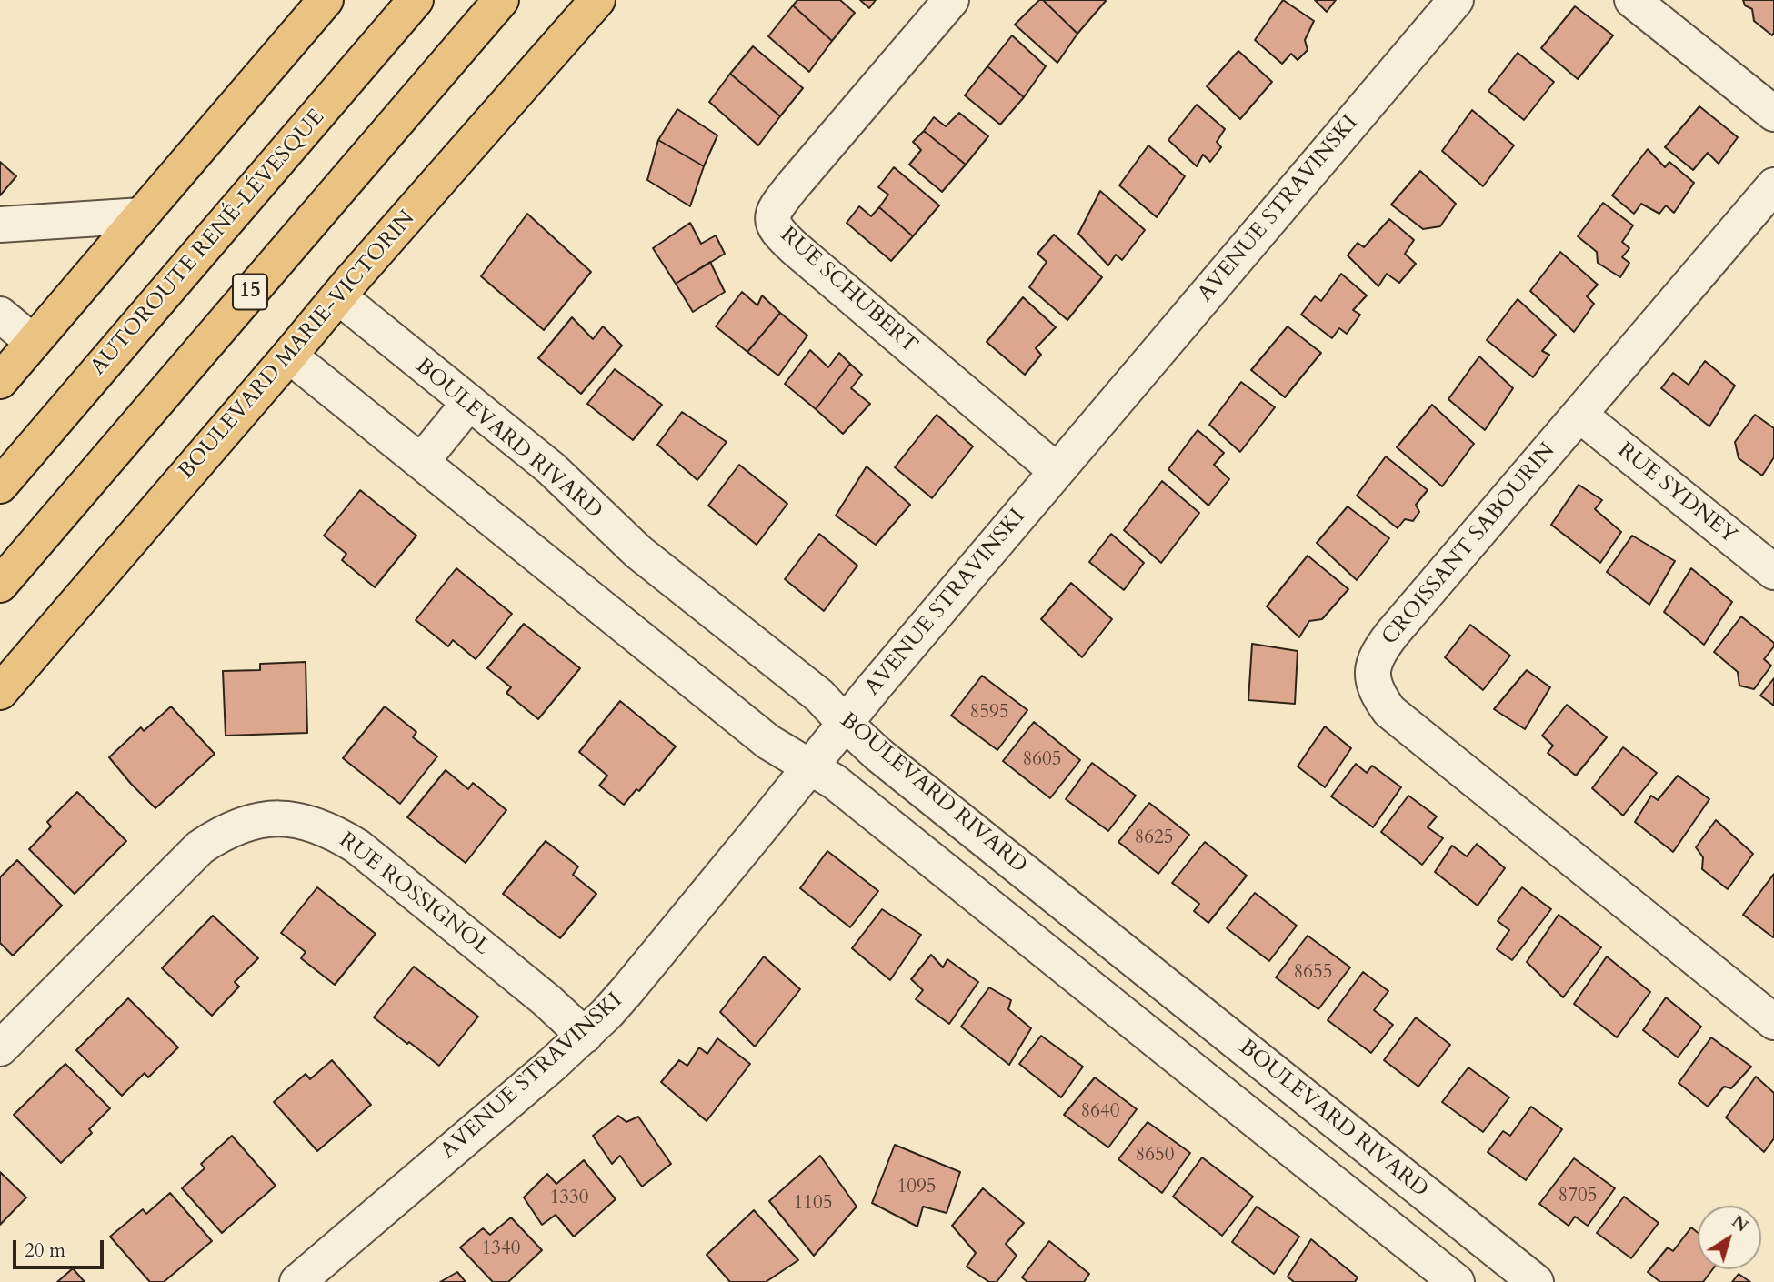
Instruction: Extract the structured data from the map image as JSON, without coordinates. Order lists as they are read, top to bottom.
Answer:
{
  "streets": {
    "main road": ["AUTOROUTE RENÉ-LÉVESQUE", "15", "BOULEVARD MARIE-VICTORIN"],
    "street": [
      "AVENUE STRAVINSKI",
      "RUE SCHUBERT",
      "BOULEVARD RIVARD",
      "RUE SYDNEY",
      "CROISSANT SABOURIN",
      "RUE ROSSIGNOL"
    ]
  },
  "crossings": [
    ["AVENUE STRAVINSKI", "RUE SCHUBERT"],
    ["AVENUE STRAVINSKI", "BOULEVARD RIVARD"],
    ["AVENUE STRAVINSKI", "RUE ROSSIGNOL"],
    ["BOULEVARD MARIE-VICTORIN", "BOULEVARD RIVARD"],
    ["RUE SYDNEY", "CROISSANT SABOURIN"]
  ],
  "house_numbers": [
    "8595",
    "8605",
    "8625",
    "8655",
    "8640",
    "8650",
    "1095",
    "8705",
    "1330",
    "1105",
    "1340"
  ],
  "scale_bar": "20 m",
  "north": "top right"
}
